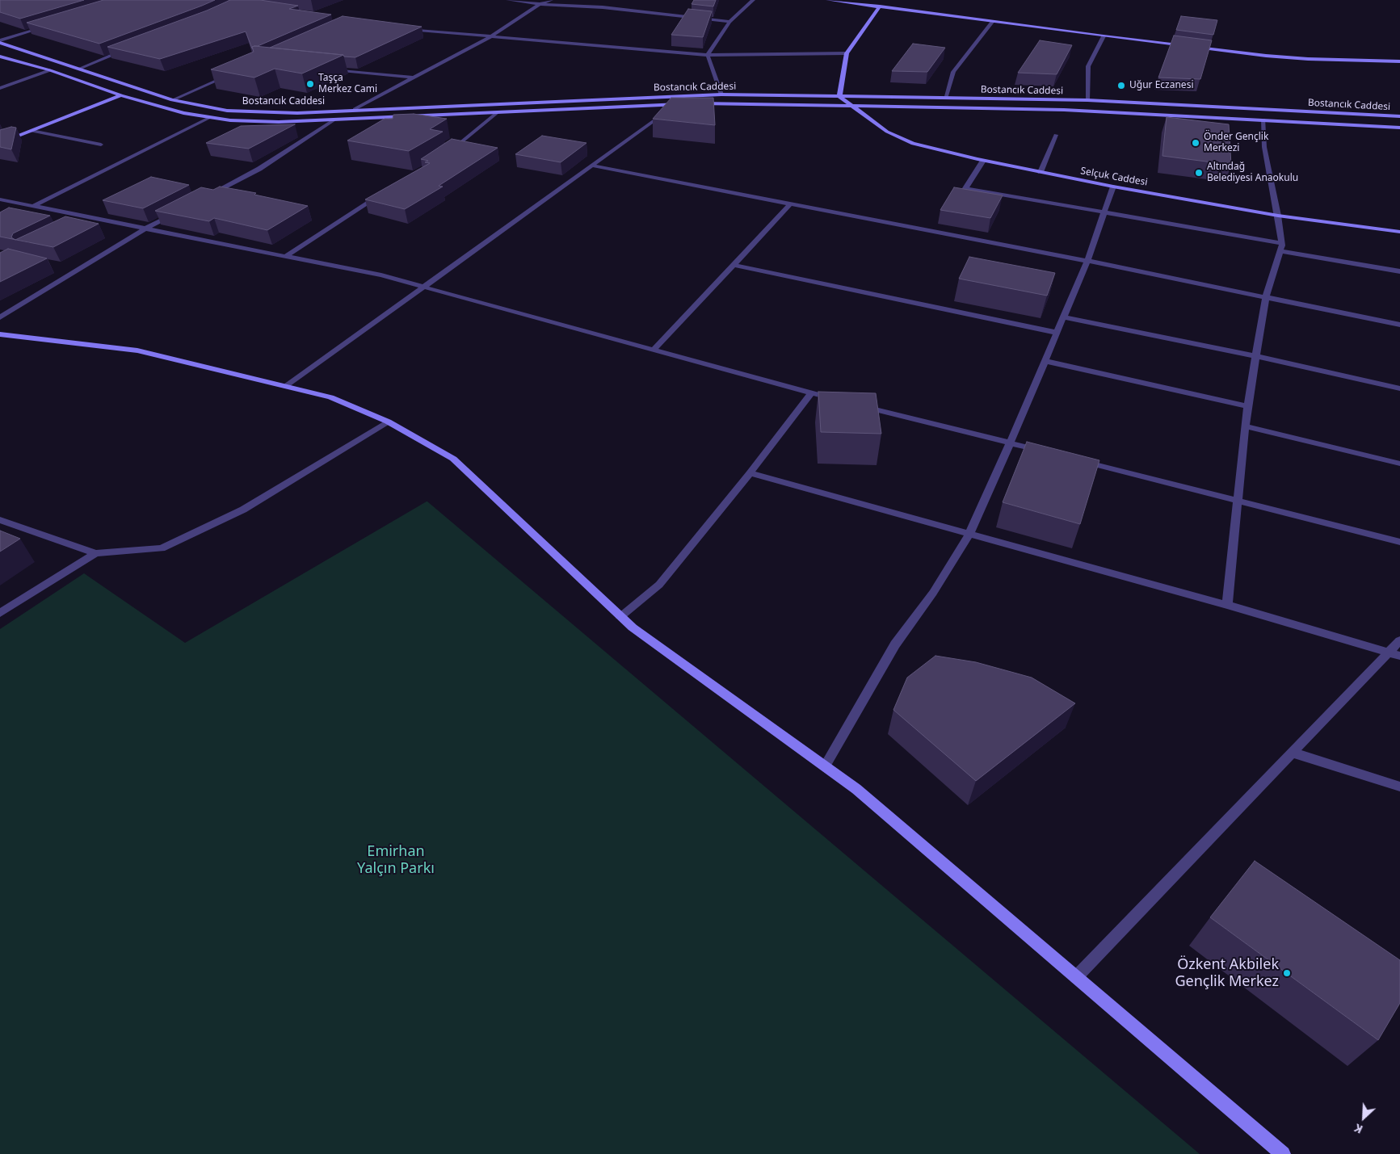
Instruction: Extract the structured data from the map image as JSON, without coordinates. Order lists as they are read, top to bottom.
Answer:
{
  "streets": {
    "main road": ["Bostancık Caddesi", "Selçuk Caddesi"]
  },
  "crossings": [
    ["Bostancık Caddesi", "Selçuk Caddesi"]
  ],
  "parks": ["Emirhan Yalçın Parkı"],
  "places": [
    "Taşça Merkez Cami",
    "Uğur Eczanesi",
    "Önder Gençlik Merkezi",
    "Altındağ Belediyesi Anaokulu",
    "Özkent Akbilek Gençlik Merkez"
  ],
  "north": "bottom left"
}
